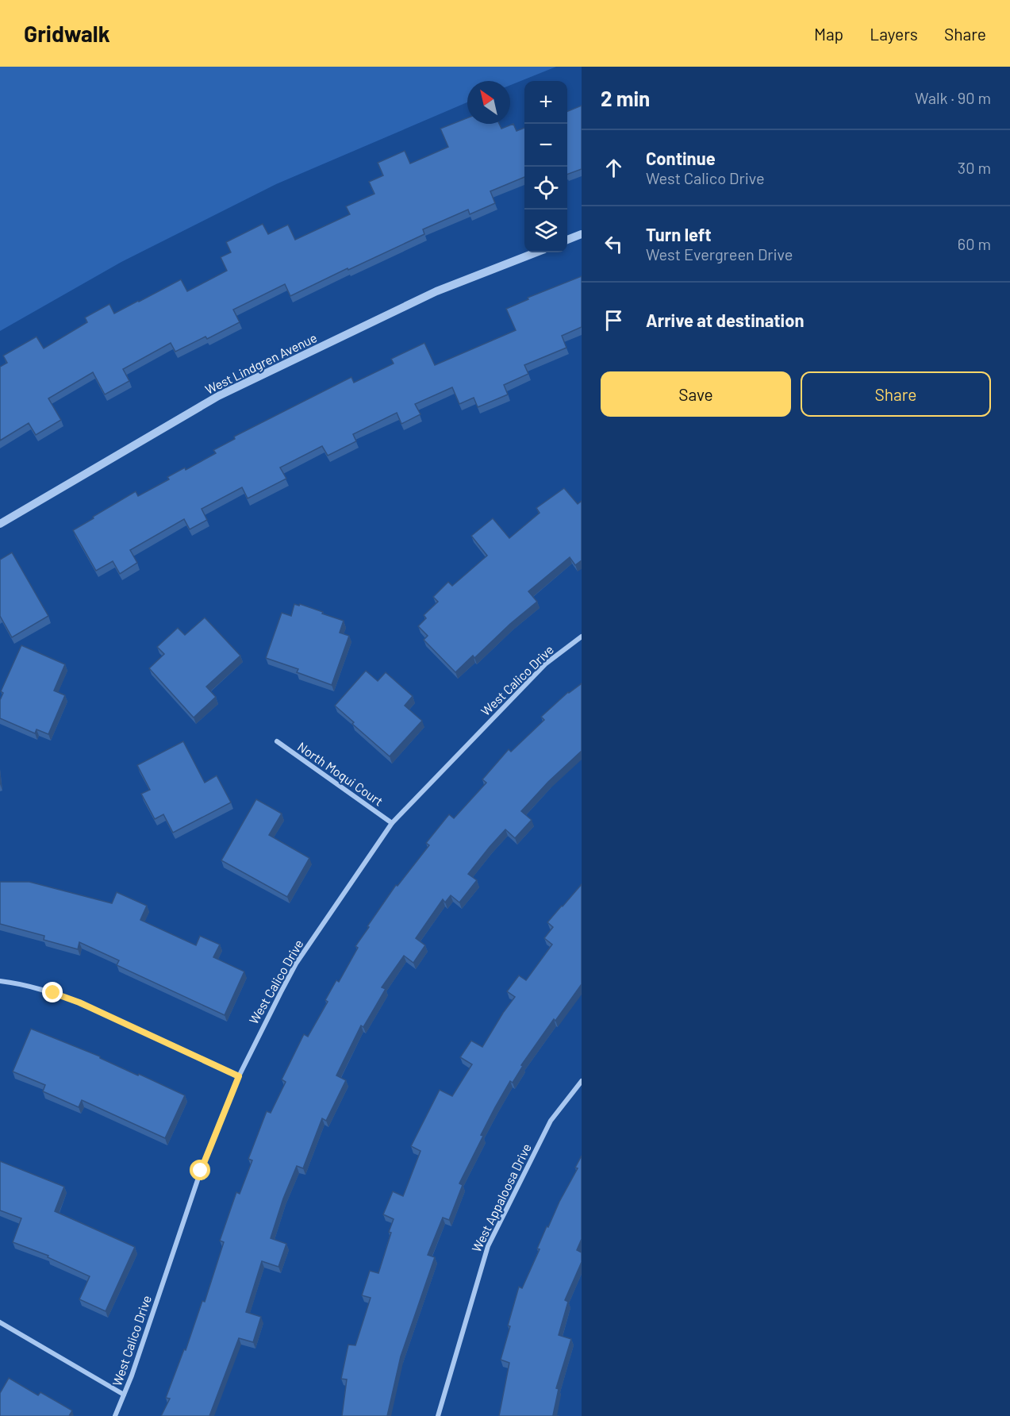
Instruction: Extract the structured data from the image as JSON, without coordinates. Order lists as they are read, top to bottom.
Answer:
{
  "streets": {
    "street": [
      "West Lindgren Avenue",
      "West Calico Drive",
      "North Moqui Court",
      "West Appaloosa Drive"
    ]
  },
  "crossings": [
    ["West Calico Drive", "North Moqui Court"]
  ],
  "north": "top left",
  "page": {
    "header": "Gridwalk",
    "nav": ["Map", "Layers", "Share"],
    "heading": ["2 min", "Walk · 90 m"],
    "map_buttons": ["+", "−"],
    "list": [
      ["Continue", "West Calico Drive", "30 m"],
      ["Turn left", "West Evergreen Drive", "60 m"],
      "Arrive at destination"
    ],
    "buttons": ["Save", "Share"]
  }
}
